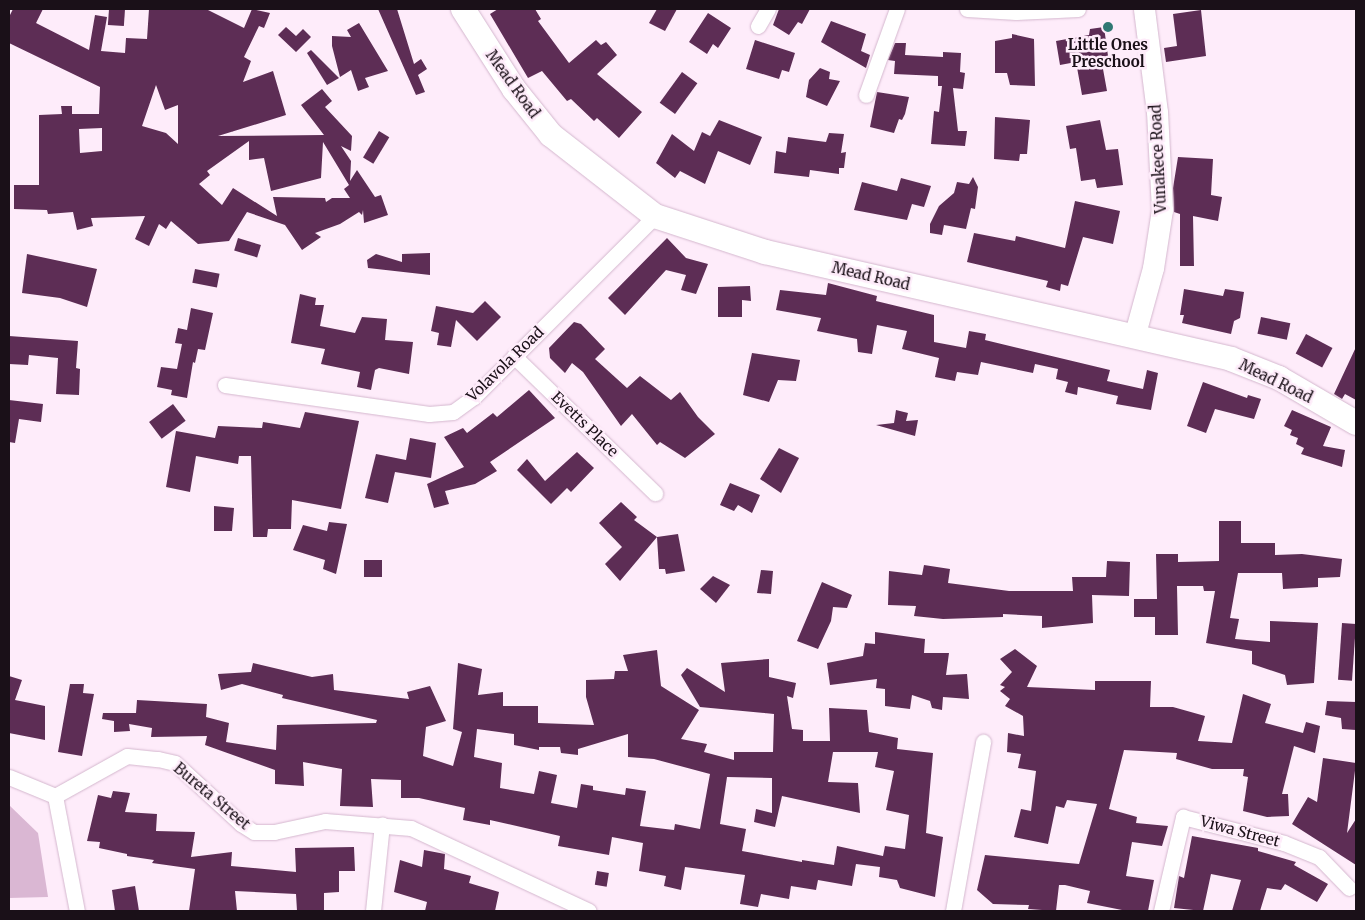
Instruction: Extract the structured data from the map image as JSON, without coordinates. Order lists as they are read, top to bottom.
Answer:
{
  "streets": {
    "main road": ["Mead Road", "Vunakece Road"],
    "street": [
      "Volavola Road",
      "Evetts Place",
      "Bureta Street",
      "Viwa Street"
    ]
  },
  "crossings": [
    ["Mead Road", "Vunakece Road"],
    ["Mead Road", "Volavola Road"],
    ["Volavola Road", "Evetts Place"]
  ],
  "places": ["Little Ones Preschool"]
}
